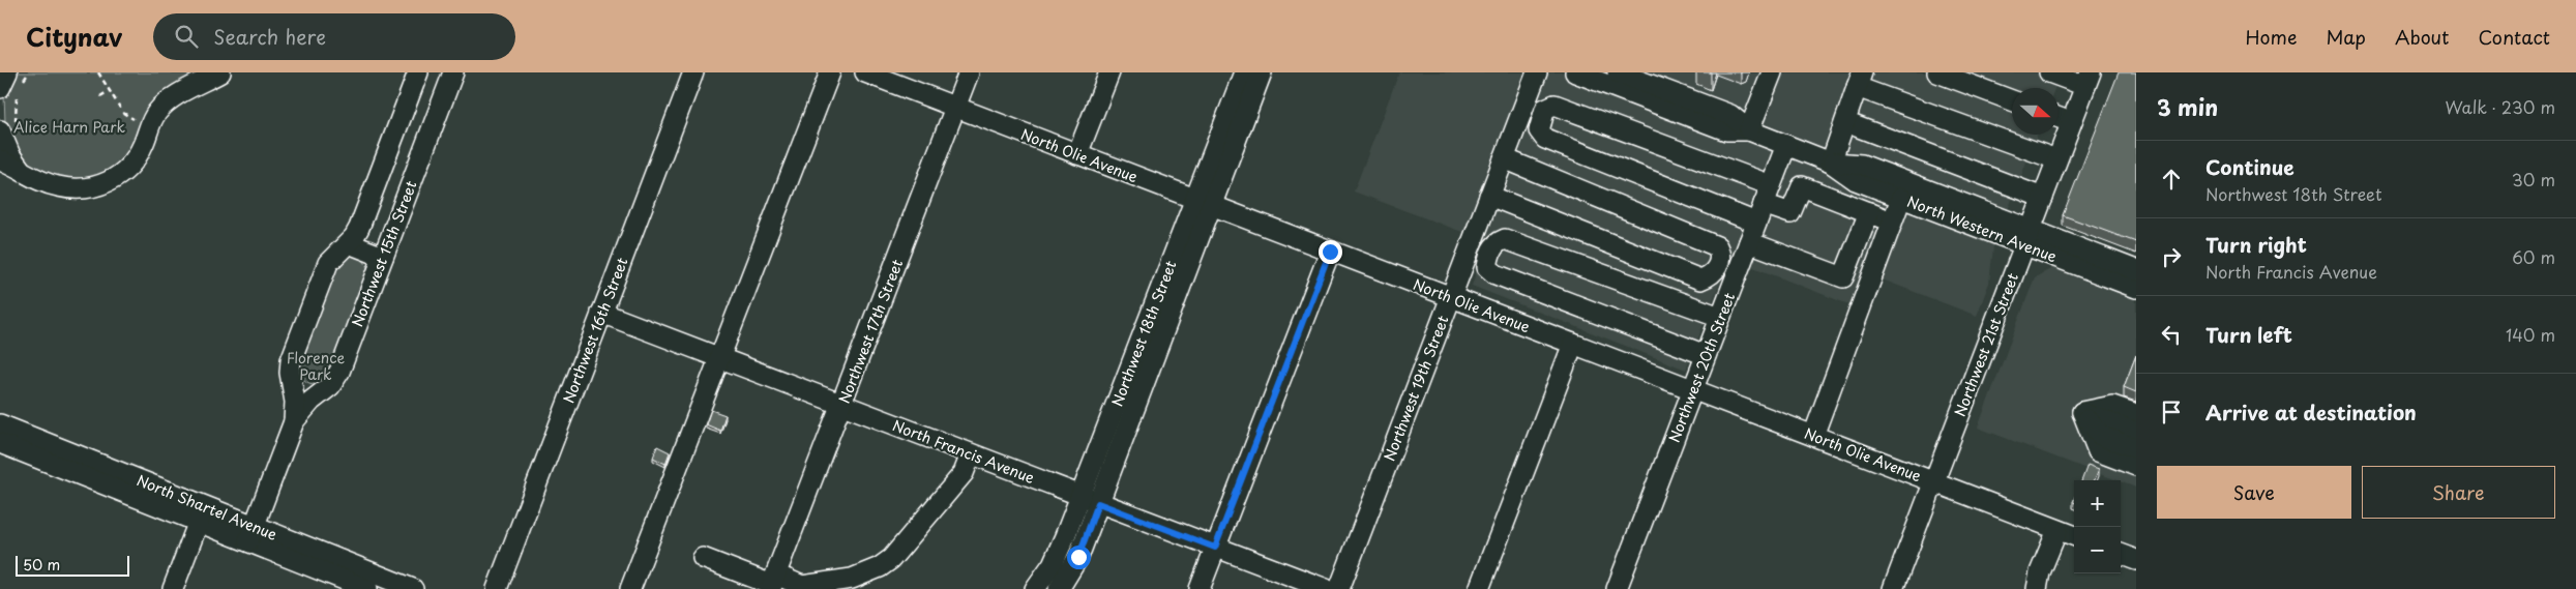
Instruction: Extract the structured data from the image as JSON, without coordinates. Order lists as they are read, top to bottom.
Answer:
{
  "streets": {
    "street": [
      "North Olie Avenue",
      "North Western Avenue",
      "Northwest 15th Street",
      "Northwest 16th Street",
      "Northwest 17th Street",
      "Northwest 18th Street",
      "Northwest 21st Street",
      "Northwest 20th Street",
      "Northwest 19th Street",
      "North Francis Avenue",
      "North Shartel Avenue"
    ]
  },
  "crossings": [
    ["North Olie Avenue", "Northwest 17th Street"],
    ["North Olie Avenue", "Northwest 18th Street"],
    ["North Olie Avenue", "Northwest 21st Street"],
    ["North Olie Avenue", "Northwest 20th Street"],
    ["North Olie Avenue", "Northwest 19th Street"],
    ["North Western Avenue", "Northwest 21st Street"],
    ["North Western Avenue", "Northwest 20th Street"],
    ["Northwest 15th Street", "North Shartel Avenue"],
    ["Northwest 16th Street", "North Francis Avenue"],
    ["Northwest 17th Street", "North Francis Avenue"],
    ["Northwest 18th Street", "North Francis Avenue"]
  ],
  "parks": ["Alice Harn Park", "Florence Park"],
  "scale_bar": "50 m",
  "north": "right",
  "page": {
    "header": "Citynav",
    "search": "Search here",
    "nav": [
      "Home",
      "Map",
      "About",
      "Contact"
    ],
    "heading": ["3 min", "Walk · 230 m"],
    "list": [
      ["Continue", "Northwest 18th Street", "30 m"],
      ["Turn right", "North Francis Avenue", "60 m"],
      ["Turn left", "140 m"],
      "Arrive at destination"
    ],
    "buttons": ["Save", "Share"],
    "map_buttons": ["+", "−"],
    "scale": "50 m"
  }
}
